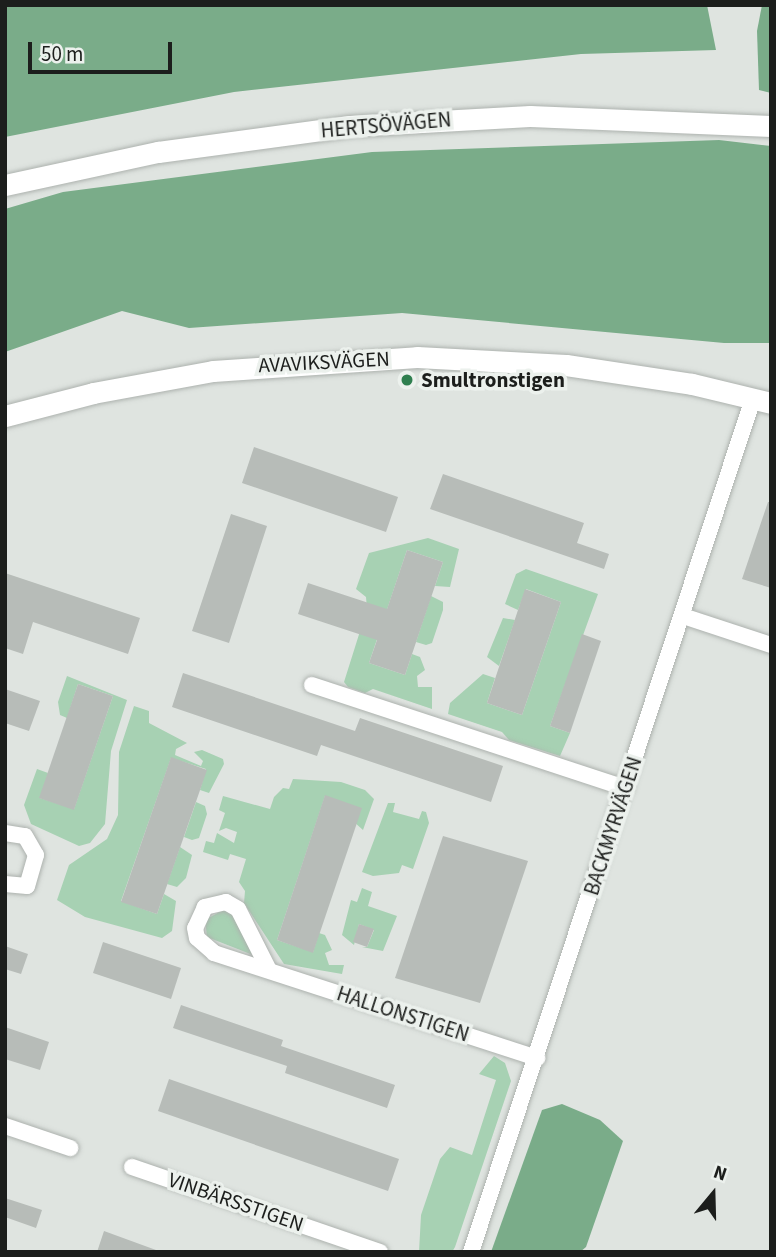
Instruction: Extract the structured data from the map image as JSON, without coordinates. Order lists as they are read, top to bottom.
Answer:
{
  "streets": {
    "main road": ["HERTSÖVÄGEN", "AVAVIKSVÄGEN"],
    "street": ["BACKMYRVÄGEN", "HALLONSTIGEN", "VINBÄRSSTIGEN"]
  },
  "crossings": [
    ["AVAVIKSVÄGEN", "BACKMYRVÄGEN"],
    ["BACKMYRVÄGEN", "HALLONSTIGEN"]
  ],
  "places": ["Smultronstigen"],
  "scale_bar": "50 m",
  "north": "top"
}
